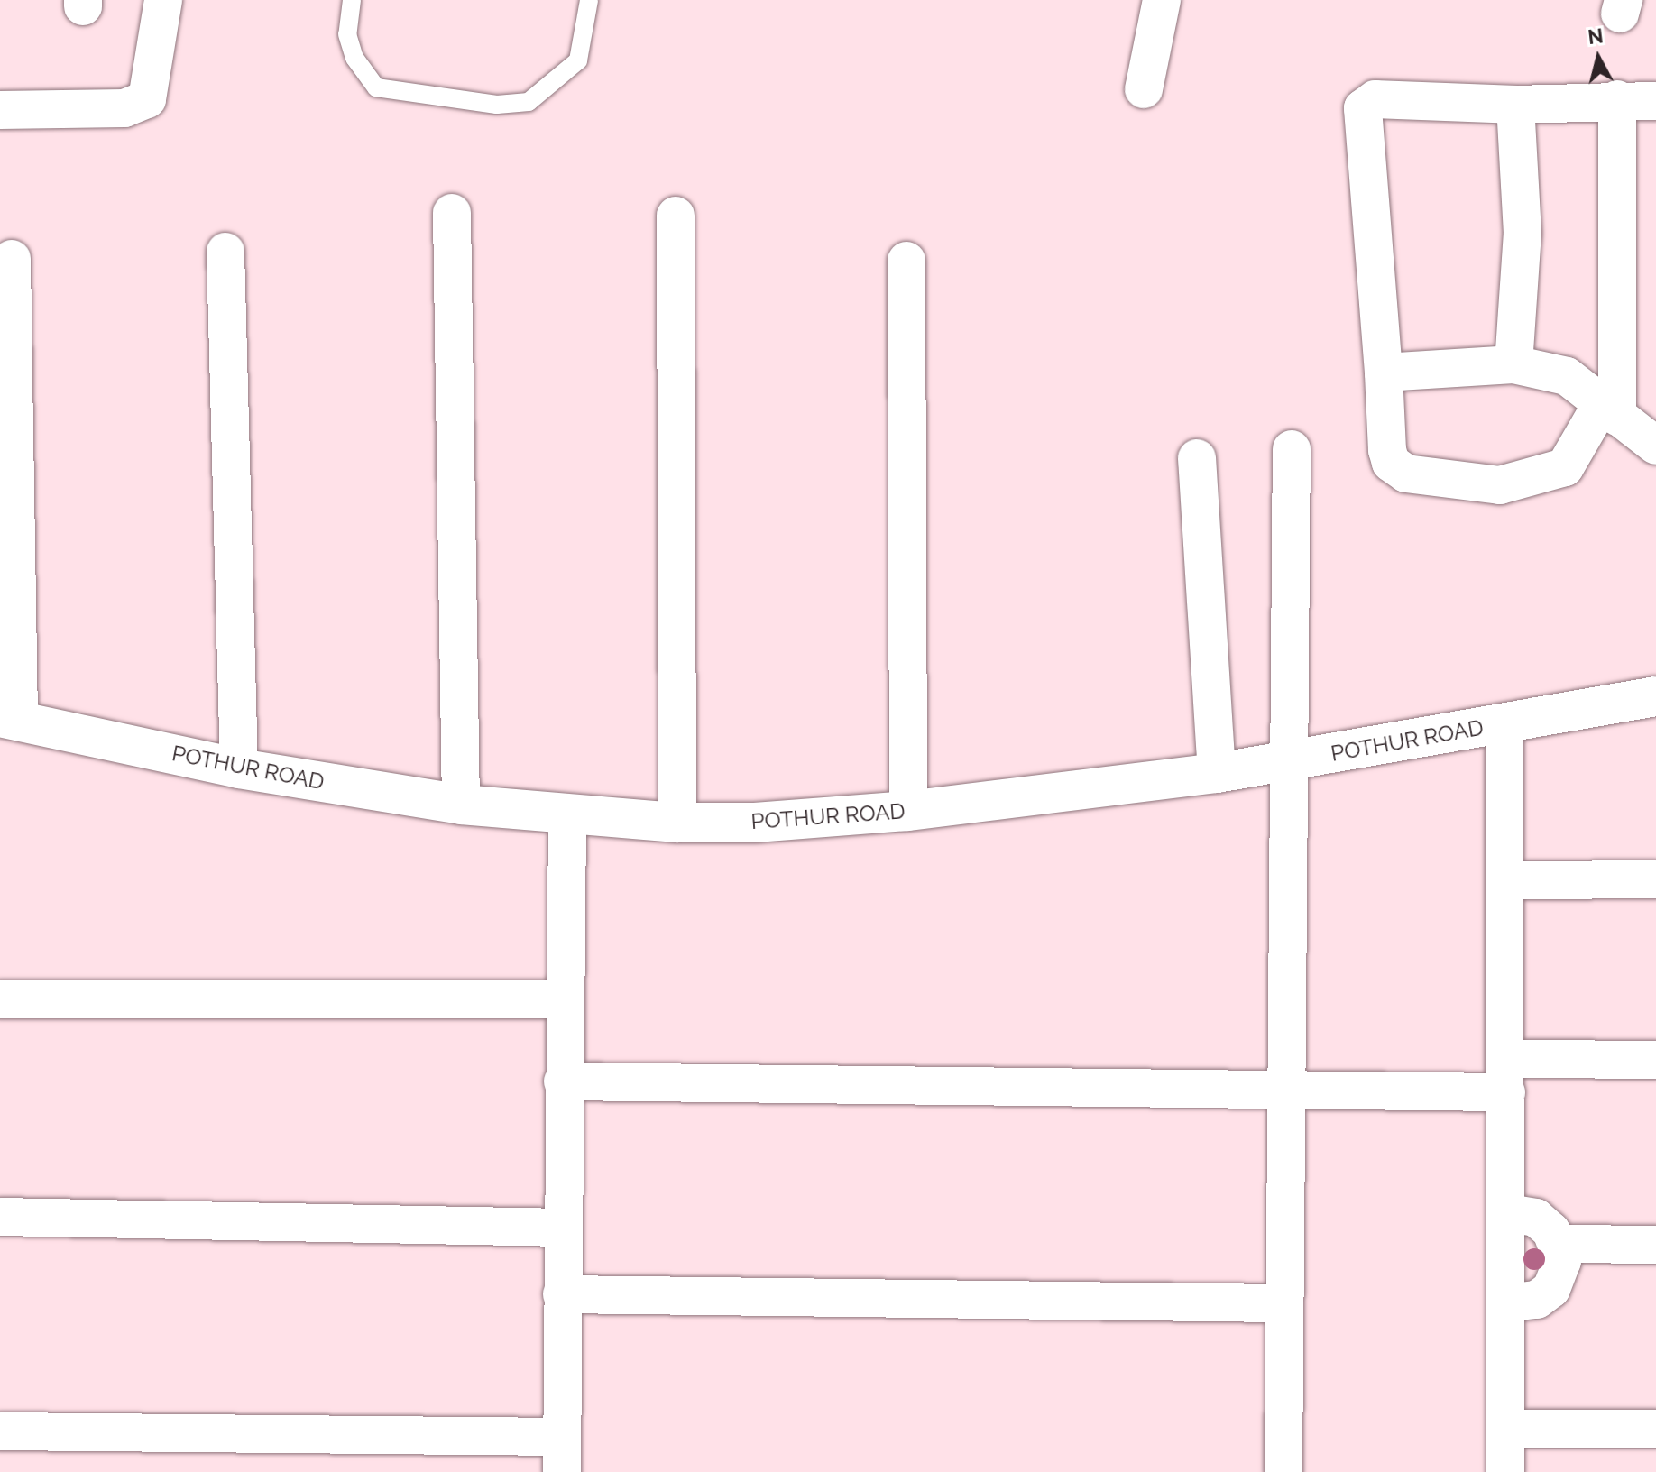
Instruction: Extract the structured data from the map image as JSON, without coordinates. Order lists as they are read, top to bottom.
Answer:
{
  "streets": {
    "street": ["POTHUR ROAD"]
  },
  "north": "top"
}
